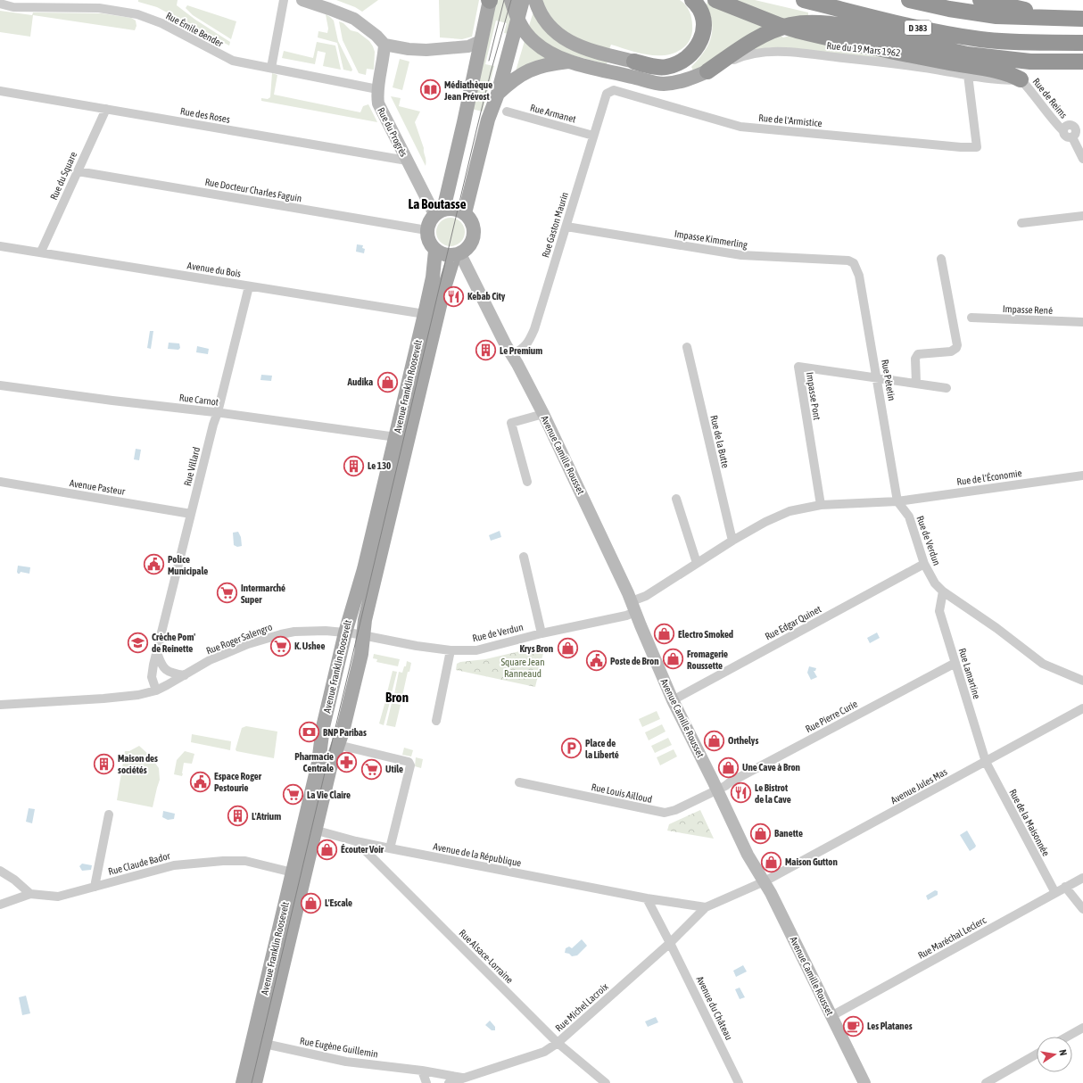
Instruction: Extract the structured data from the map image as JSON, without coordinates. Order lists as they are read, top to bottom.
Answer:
{
  "streets": {
    "highway": ["D 383"],
    "main road": ["Avenue Franklin Roosevelt"],
    "street": [
      "Rue Émile Bender",
      "Rue du 19 Mars 1962",
      "Rue de Reims",
      "Rue Armanet",
      "Rue des Roses",
      "Rue de l'Armistice",
      "Rue du Progrès",
      "Rue du Square",
      "Rue Docteur Charles Faguin",
      "Rue Gaston Maurin",
      "Impasse Kimmerling",
      "Avenue du Bois",
      "Impasse René",
      "Rue Pétetin",
      "Impasse Pont",
      "Rue Carnot",
      "Rue de la Butte",
      "Avenue Camille Rousset",
      "Rue Villard",
      "Rue de l'Économie",
      "Avenue Pasteur",
      "Rue de Verdun",
      "Rue Edgar Quinet",
      "Rue Roger Salengro",
      "Rue Lamartine",
      "Rue Pierre Curie",
      "Avenue Jules Mas",
      "Rue Louis Ailloud",
      "Rue de la Maisonnée",
      "Avenue de la République",
      "Rue Claude Bador",
      "Rue Maréchal Leclerc",
      "Rue Alsace-Lorraine",
      "Rue Michel Lacroix",
      "Avenue du Château",
      "Rue Eugène Guillemin"
    ]
  },
  "crossings": [
    ["Rue Émile Bender", "Rue du Progrès"],
    ["Rue du 19 Mars 1962", "Rue de Reims"],
    ["Rue du 19 Mars 1962", "Rue de l'Armistice"],
    ["Rue Armanet", "Rue Gaston Maurin"],
    ["Rue des Roses", "Rue du Progrès"],
    ["Rue des Roses", "Rue du Square"],
    ["Rue de l'Armistice", "Rue Gaston Maurin"],
    ["Rue du Progrès", "Rue Docteur Charles Faguin"],
    ["Rue du Progrès", "Avenue Franklin Roosevelt"],
    ["Rue du Progrès", "Avenue Camille Rousset"],
    ["Rue du Square", "Rue Docteur Charles Faguin"],
    ["Rue du Square", "Avenue du Bois"],
    ["Rue Docteur Charles Faguin", "Avenue Franklin Roosevelt"],
    ["Rue Docteur Charles Faguin", "Avenue Camille Rousset"],
    ["Rue Gaston Maurin", "Impasse Kimmerling"],
    ["Rue Gaston Maurin", "Avenue Camille Rousset"],
    ["Impasse Kimmerling", "Rue Pétetin"],
    ["Avenue du Bois", "Avenue Franklin Roosevelt"],
    ["Avenue du Bois", "Rue Villard"],
    ["Rue Pétetin", "Impasse Pont"],
    ["Rue Pétetin", "Rue de l'Économie"],
    ["Rue Pétetin", "Rue de Verdun"],
    ["Avenue Franklin Roosevelt", "Rue Carnot"],
    ["Avenue Franklin Roosevelt", "Avenue Camille Rousset"],
    ["Avenue Franklin Roosevelt", "Rue de Verdun"],
    ["Avenue Franklin Roosevelt", "Rue Roger Salengro"],
    ["Avenue Franklin Roosevelt", "Avenue de la République"],
    ["Avenue Franklin Roosevelt", "Rue Claude Bador"],
    ["Avenue Franklin Roosevelt", "Rue Eugène Guillemin"],
    ["Impasse Pont", "Rue de Verdun"],
    ["Rue Carnot", "Rue Villard"],
    ["Rue de la Butte", "Rue de Verdun"],
    ["Avenue Camille Rousset", "Rue de Verdun"],
    ["Avenue Camille Rousset", "Rue Edgar Quinet"],
    ["Avenue Camille Rousset", "Rue Pierre Curie"],
    ["Avenue Camille Rousset", "Avenue Jules Mas"],
    ["Avenue Camille Rousset", "Rue Louis Ailloud"],
    ["Avenue Camille Rousset", "Rue Maréchal Leclerc"],
    ["Rue Villard", "Avenue Pasteur"],
    ["Rue Villard", "Rue Roger Salengro"],
    ["Rue de l'Économie", "Rue de Verdun"],
    ["Rue de Verdun", "Rue Edgar Quinet"],
    ["Rue de Verdun", "Rue Roger Salengro"],
    ["Rue de Verdun", "Rue Lamartine"],
    ["Rue Lamartine", "Rue Pierre Curie"],
    ["Rue Lamartine", "Avenue Jules Mas"],
    ["Rue Lamartine", "Rue de la Maisonnée"],
    ["Rue Pierre Curie", "Rue Louis Ailloud"],
    ["Avenue Jules Mas", "Rue de la Maisonnée"],
    ["Rue de la Maisonnée", "Rue Maréchal Leclerc"],
    ["Avenue de la République", "Rue Alsace-Lorraine"],
    ["Avenue de la République", "Rue Michel Lacroix"],
    ["Rue Alsace-Lorraine", "Rue Michel Lacroix"],
    ["Rue Michel Lacroix", "Avenue du Château"],
    ["Rue Michel Lacroix", "Rue Eugène Guillemin"]
  ],
  "districts": ["La Boutasse", "Bron"],
  "parks": ["Square Jean Ranneaud"],
  "places": {
    "library": ["Médiathèque Jean Prévost"],
    "restaurant": ["Kebab City", "Le Bistrot de la Cave"],
    "building": [
      "Le Premium",
      "Le 130",
      "Maison des sociétés",
      "L'Atrium"
    ],
    "shop": [
      "Audika",
      "Electro Smoked",
      "Krys Bron",
      "Fromagerie Roussette",
      "Orthelys",
      "Une Cave à Bron",
      "Banette",
      "Écouter Voir",
      "Maison Gutton",
      "L'Escale"
    ],
    "public building": ["Police Municipale", "Poste de Bron", "Espace Roger Pestourie"],
    "supermarket": [
      "Intermarché Super",
      "K. Ushee",
      "Utile",
      "La Vie Claire"
    ],
    "school or university": ["Crèche Pom' de Reinette"],
    "bank": ["BNP Paribas"],
    "parking": ["Place de la Liberté"],
    "pharmacy": ["Pharmacie Centrale"],
    "cafe": ["Les Platanes"]
  },
  "north": "right"
}
